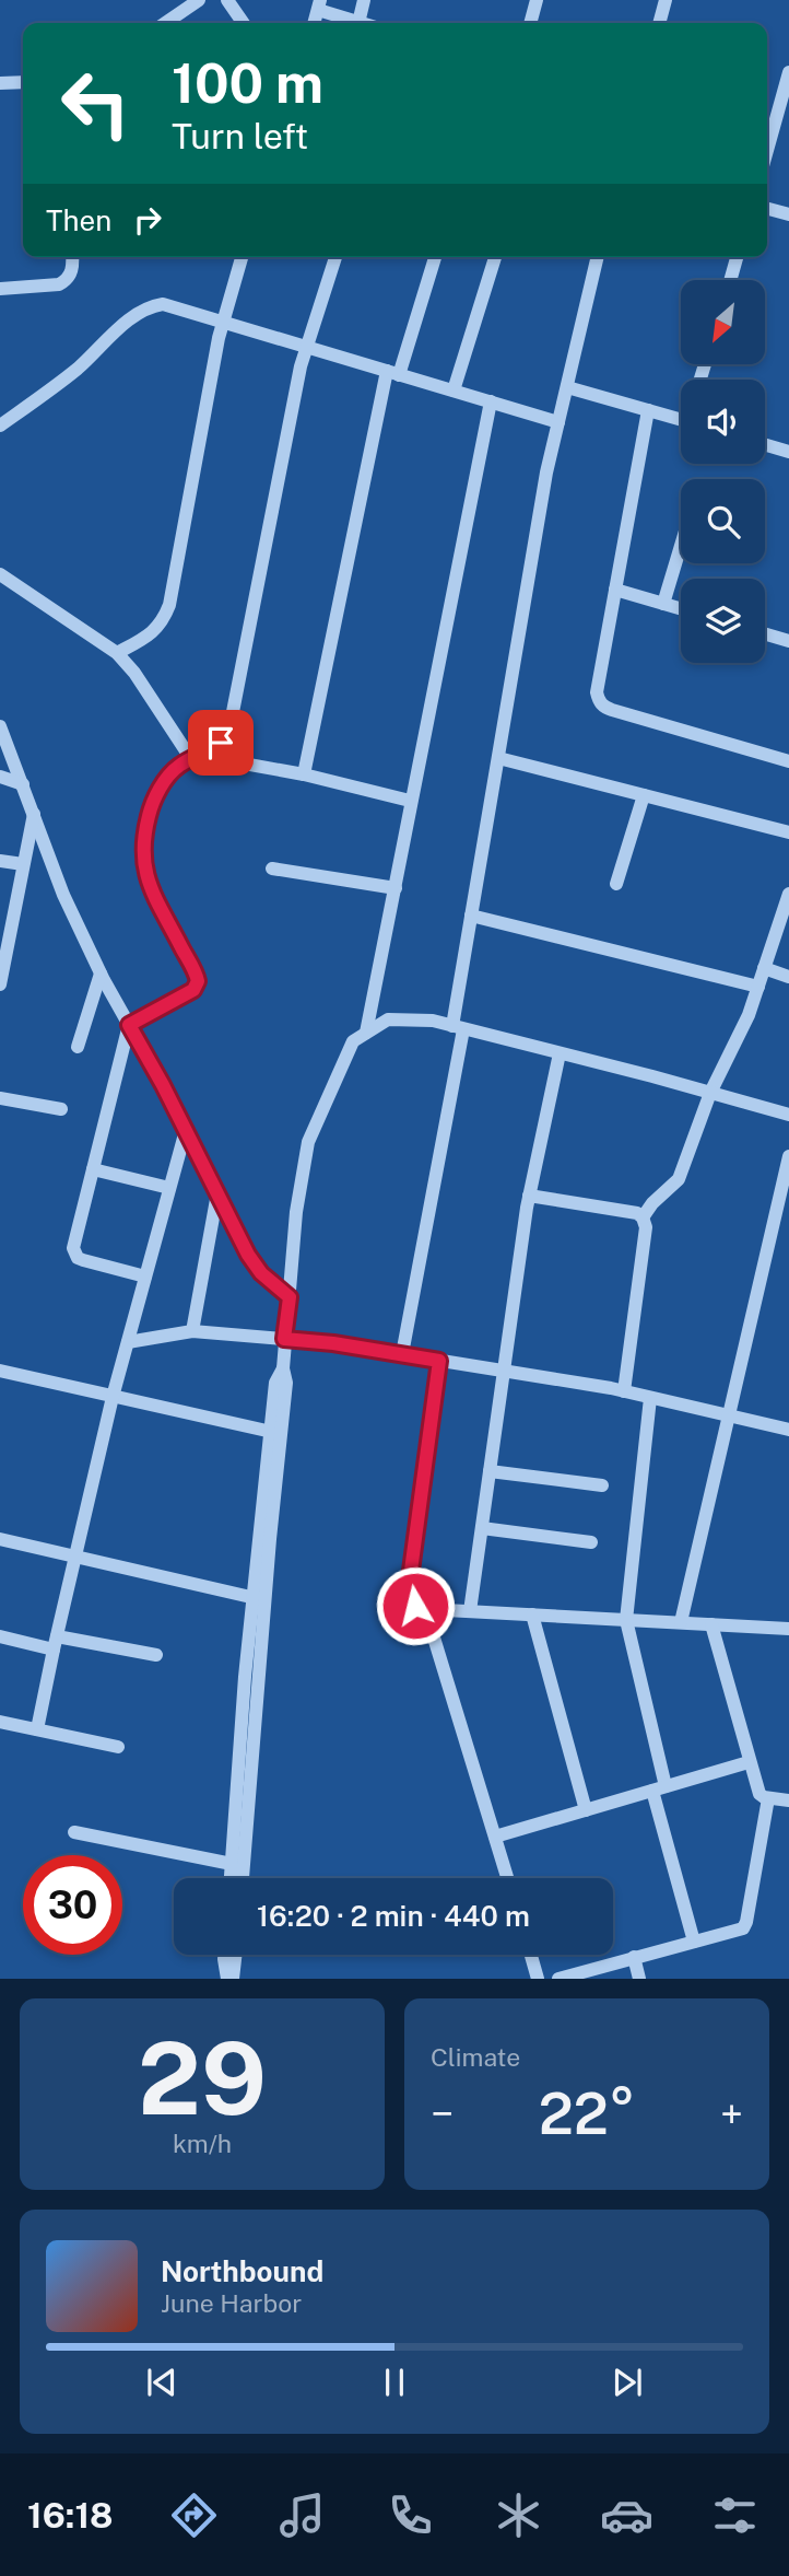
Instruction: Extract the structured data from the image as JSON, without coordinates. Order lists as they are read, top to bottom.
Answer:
{
  "north": "bottom left",
  "page": {
    "turn": ["100 m", "Turn left"],
    "then": "Then",
    "limit": "30",
    "trip": "16:20 · 2 min · 440 m",
    "tile": [
      ["29", "km/h"],
      "Climate"
    ],
    "heat": ["−", "22°", "+"],
    "song": ["Northbound", "June Harbor"],
    "tabs": "16:18"
  }
}
